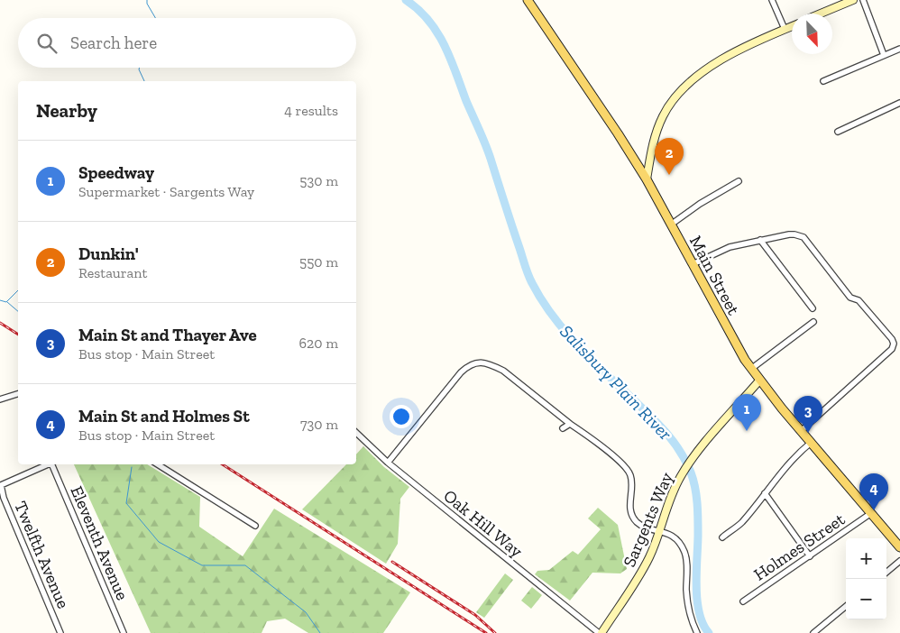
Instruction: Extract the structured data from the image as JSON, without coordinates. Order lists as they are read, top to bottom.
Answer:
{
  "streets": {
    "main road": ["Main Street", "Sargents Way"],
    "street": [
      "Oak Hill Way",
      "Eleventh Avenue",
      "Holmes Street",
      "Twelfth Avenue"
    ]
  },
  "crossings": [
    ["Main Street", "Sargents Way"],
    ["Main Street", "Holmes Street"],
    ["Sargents Way", "Oak Hill Way"]
  ],
  "water": ["Salisbury Plain River"],
  "north": "bottom right",
  "page": {
    "search": "Search here",
    "heading": ["Nearby", "4 results"],
    "pins": [
      "2",
      "1",
      "3",
      "4"
    ],
    "list": [
      {
        "mark": "1",
        "name": "Speedway",
        "note": "Supermarket · Sargents Way",
        "value": "530 m"
      },
      {
        "mark": "2",
        "name": "Dunkin'",
        "note": "Restaurant",
        "value": "550 m"
      },
      {
        "mark": "3",
        "name": "Main St and Thayer Ave",
        "note": "Bus stop · Main Street",
        "value": "620 m"
      },
      {
        "mark": "4",
        "name": "Main St and Holmes St",
        "note": "Bus stop · Main Street",
        "value": "730 m"
      }
    ],
    "map_buttons": ["+", "−"]
  }
}
